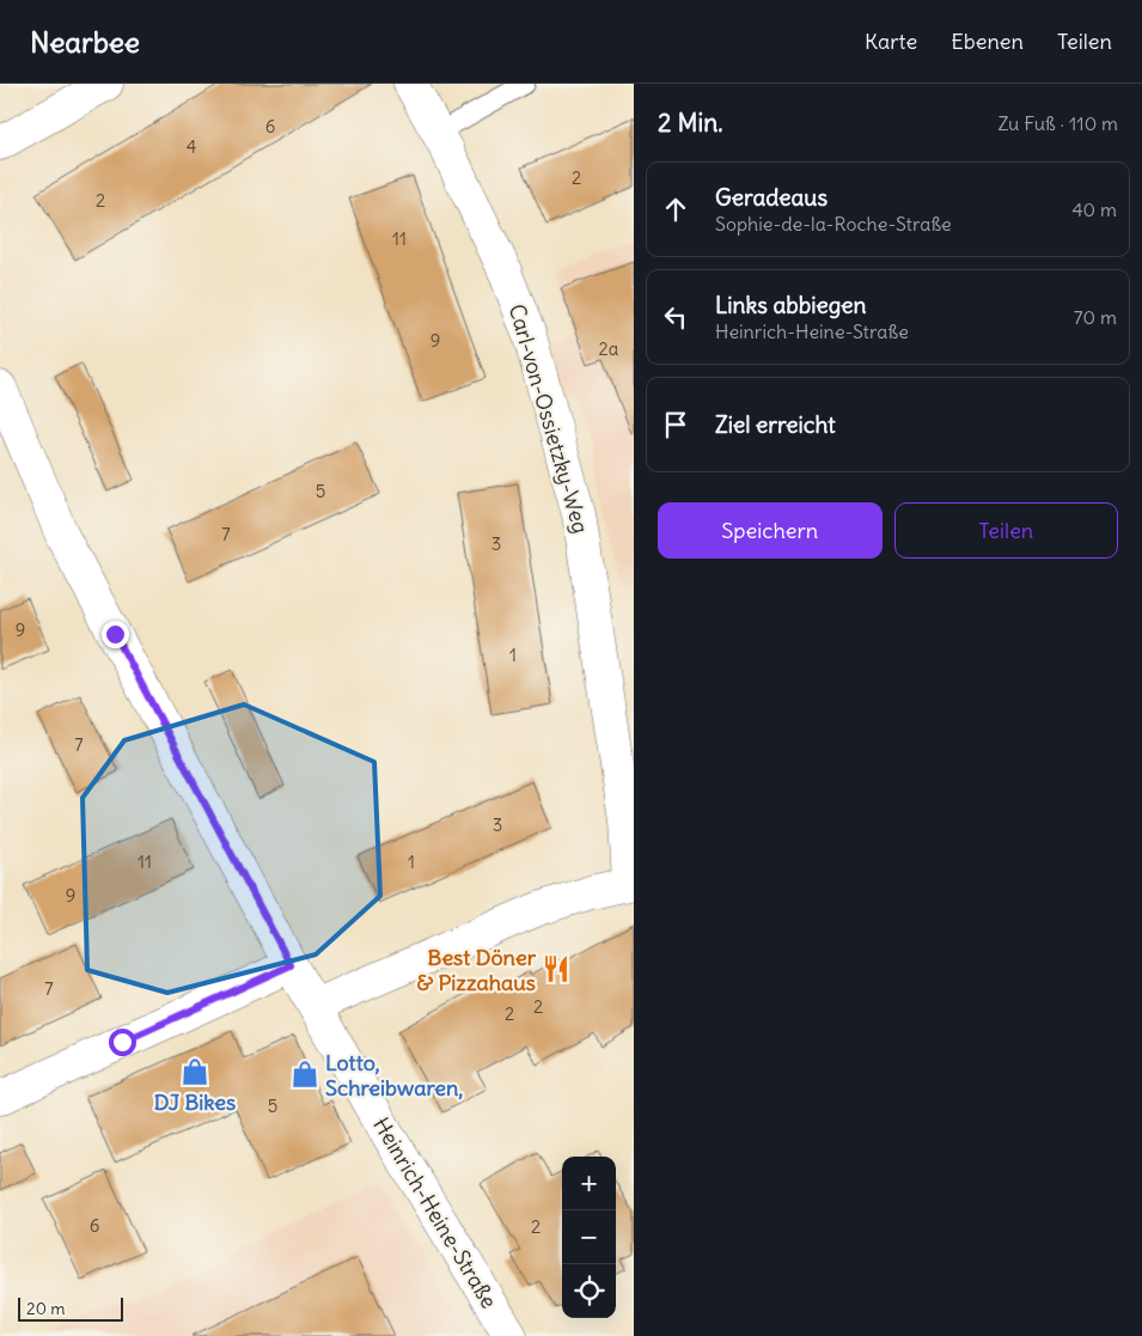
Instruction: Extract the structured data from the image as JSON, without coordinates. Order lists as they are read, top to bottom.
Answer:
{
  "streets": {
    "street": ["Carl-von-Ossietzky-Weg", "Heinrich-Heine-Straße"]
  },
  "places": {
    "restaurant": ["Best Döner & Pizzahaus"],
    "shop": ["DJ Bikes", "Lotto, Schreibwaren,"]
  },
  "house_numbers": [
    "6",
    "4",
    "2",
    "2",
    "11",
    "9",
    "2a",
    "5",
    "7",
    "3",
    "9",
    "1",
    "7",
    "3",
    "11",
    "1",
    "9",
    "7",
    "2",
    "2",
    "5",
    "6",
    "2"
  ],
  "scale_bar": "20 m",
  "page": {
    "header": "Nearbee",
    "nav": ["Karte", "Ebenen", "Teilen"],
    "heading": ["2 Min.", "Zu Fuß · 110 m"],
    "list": [
      ["Geradeaus", "Sophie-de-la-Roche-Straße", "40 m"],
      ["Links abbiegen", "Heinrich-Heine-Straße", "70 m"],
      "Ziel erreicht"
    ],
    "buttons": ["Speichern", "Teilen"],
    "map_buttons": ["+", "−"],
    "scale": "20 m"
  }
}
